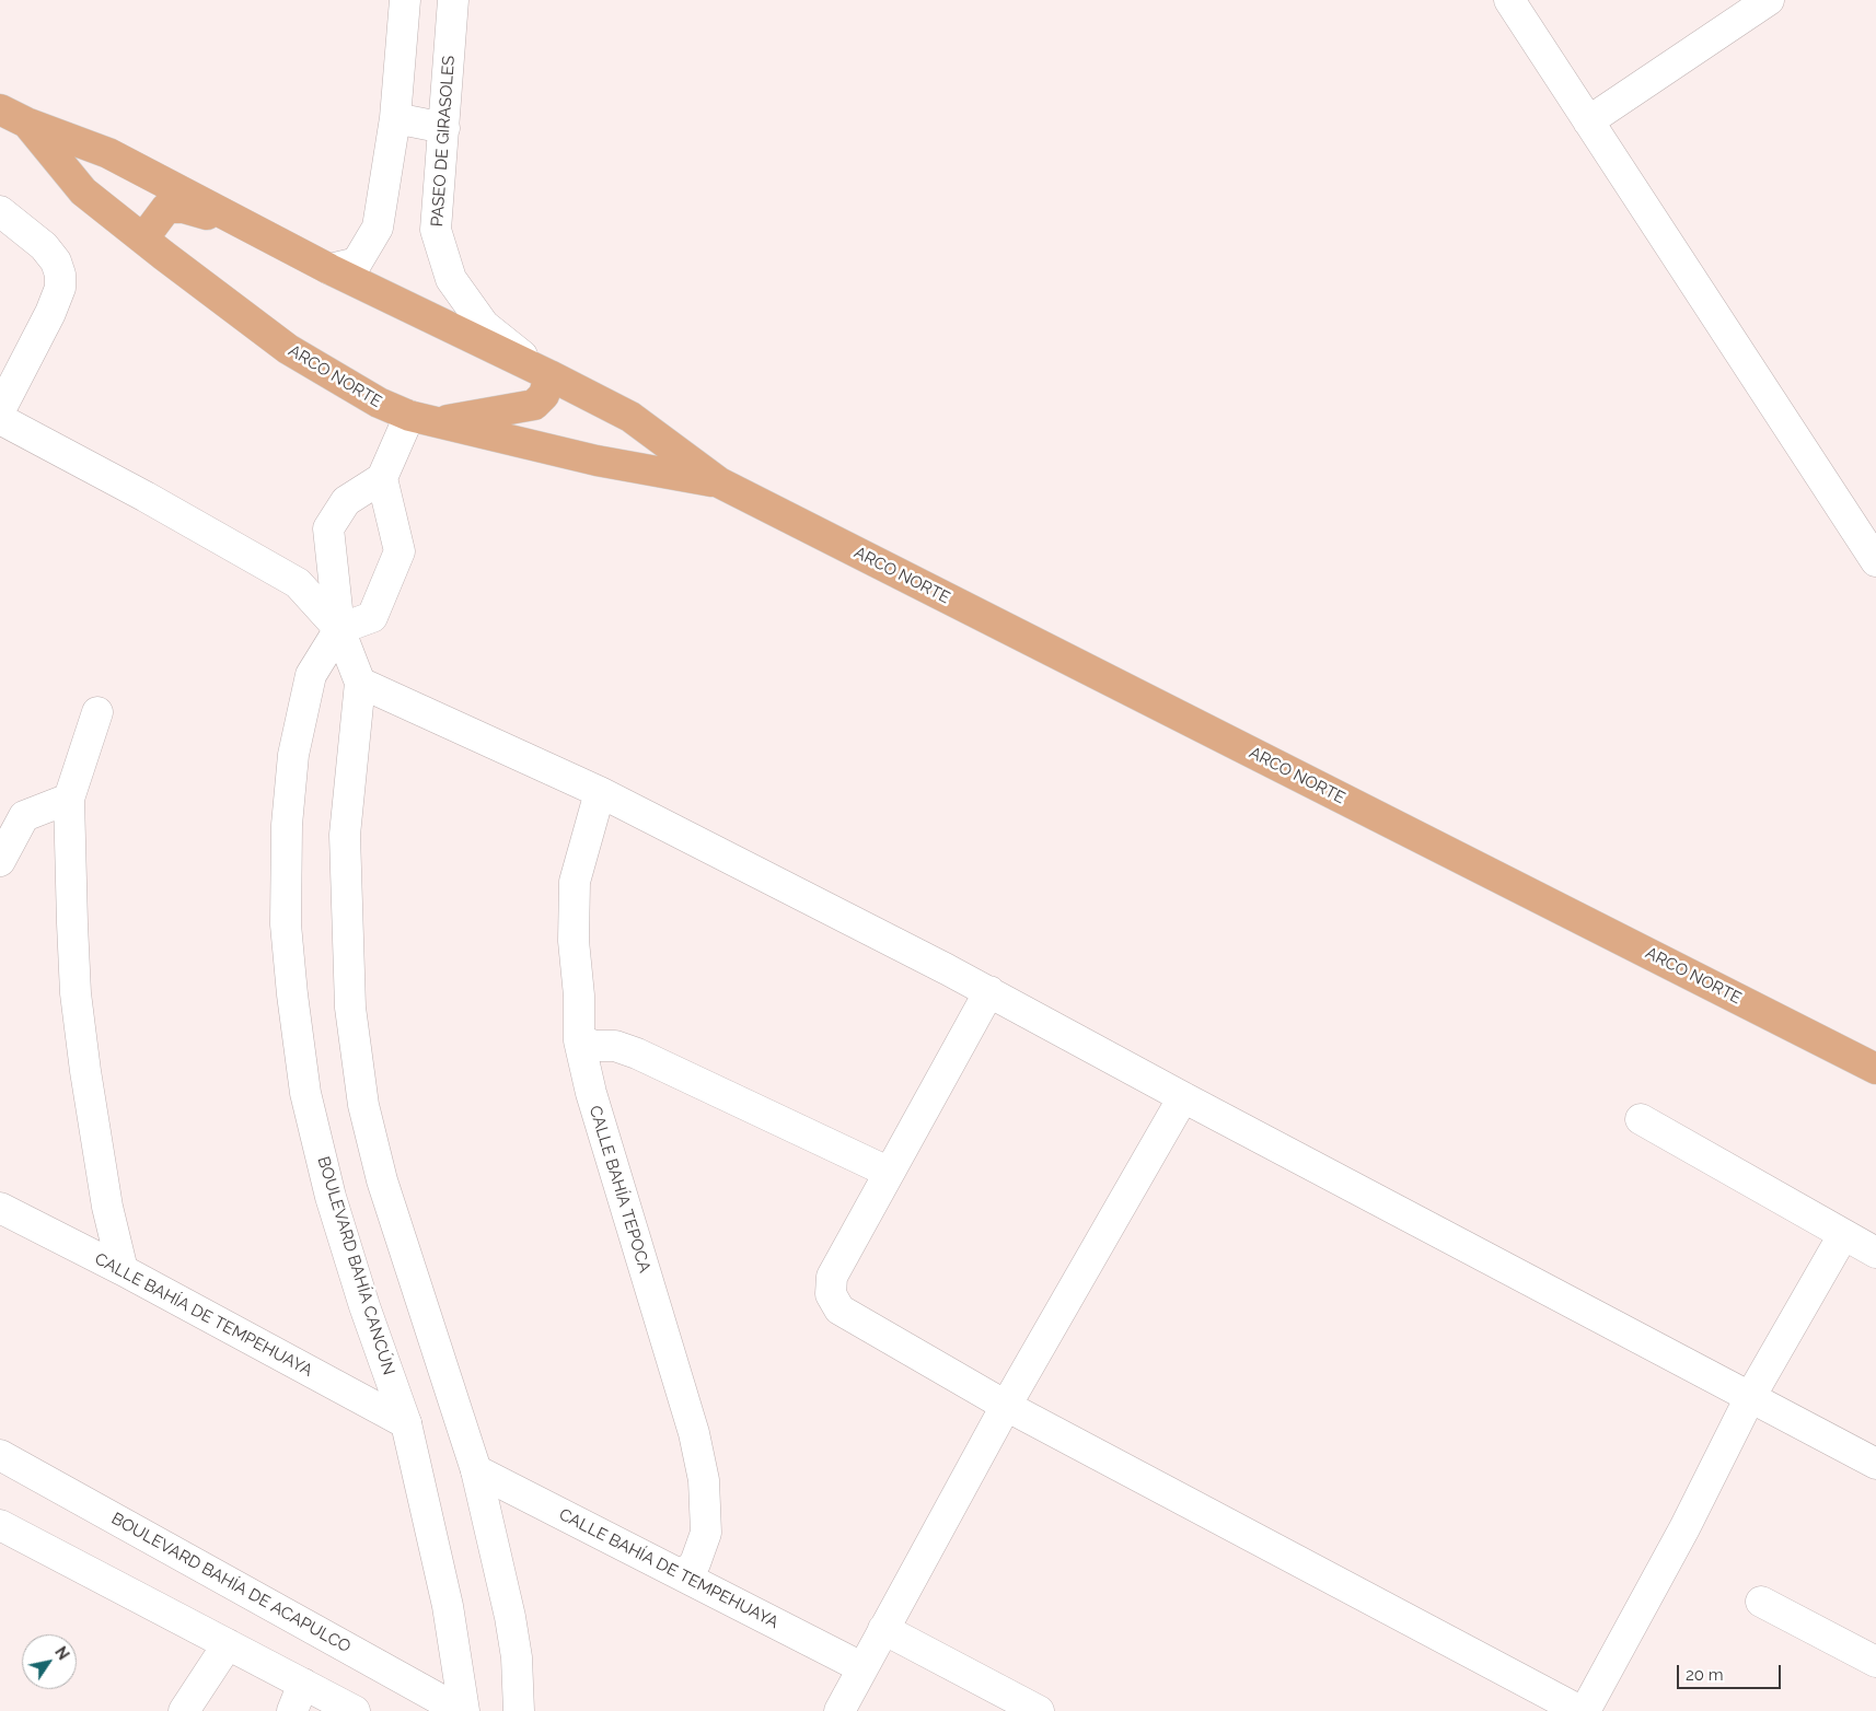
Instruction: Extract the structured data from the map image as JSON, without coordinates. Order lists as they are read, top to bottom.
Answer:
{
  "streets": {
    "main road": ["ARCO NORTE"],
    "street": [
      "PASEO DE GIRASOLES",
      "CALLE BAHÍA TEPOCA",
      "BOULEVARD BAHÍA CANCÚN",
      "CALLE BAHÍA DE TEMPEHUAYA",
      "BOULEVARD BAHÍA DE ACAPULCO"
    ]
  },
  "crossings": [
    ["PASEO DE GIRASOLES", "ARCO NORTE"],
    ["CALLE BAHÍA TEPOCA", "CALLE BAHÍA DE TEMPEHUAYA"],
    ["BOULEVARD BAHÍA CANCÚN", "CALLE BAHÍA DE TEMPEHUAYA"],
    ["BOULEVARD BAHÍA CANCÚN", "BOULEVARD BAHÍA DE ACAPULCO"]
  ],
  "scale_bar": "20 m",
  "north": "top right"
}
